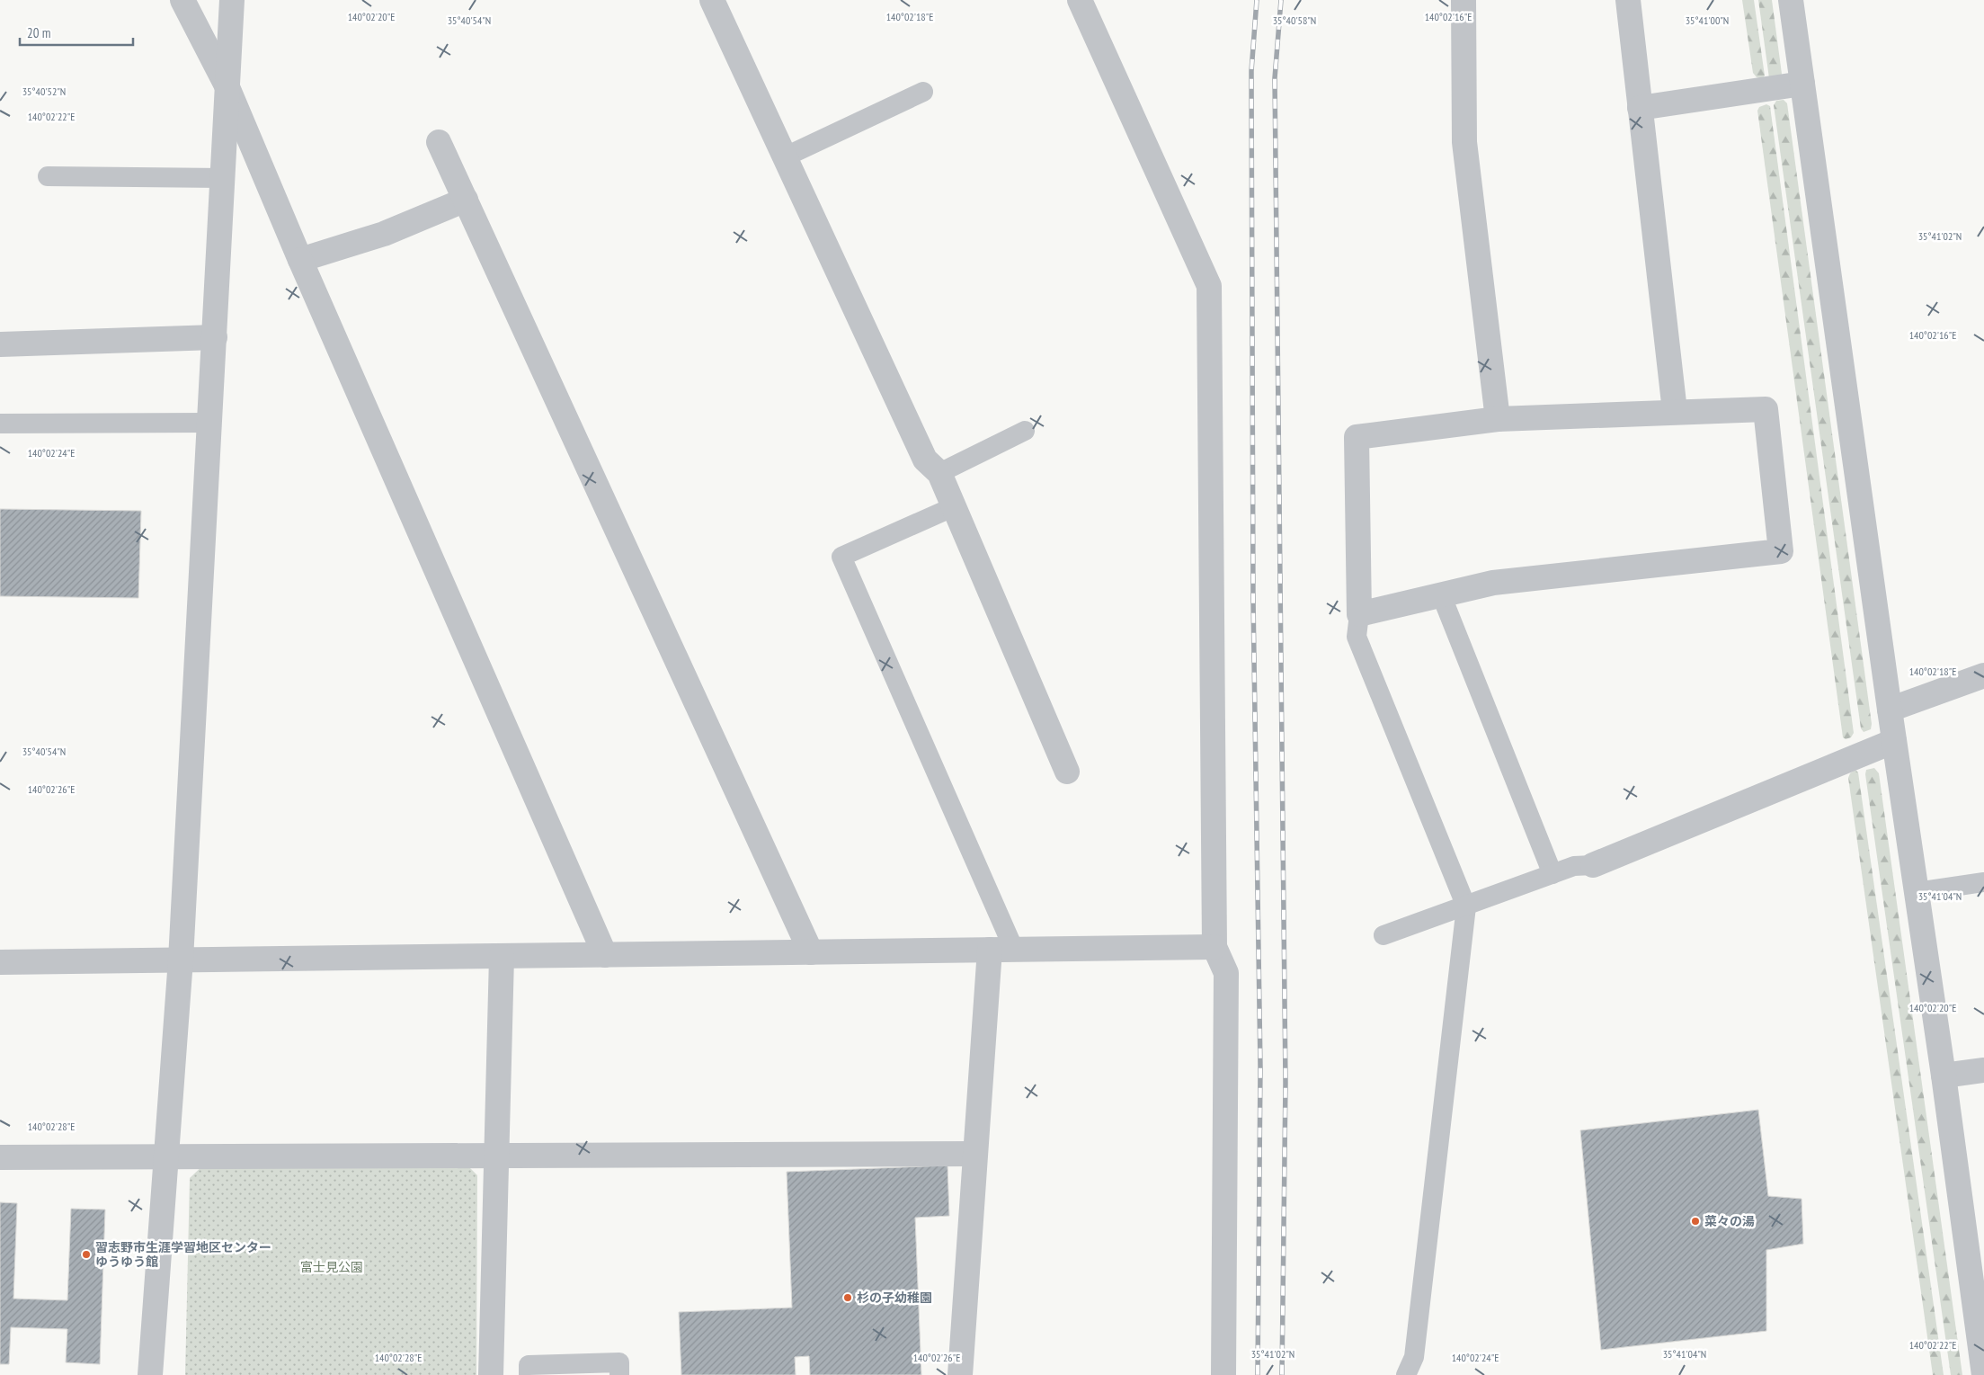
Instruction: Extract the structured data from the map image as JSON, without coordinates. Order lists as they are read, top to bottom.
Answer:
{
  "parks": ["富士見公園"],
  "places": ["菜々の湯", "習志野市生涯学習地区センター ゆうゆう館", "杉の子幼稚園"],
  "scale_bar": "20 m",
  "coordinates": [
    "140°02'18\"E",
    "140°02'20\"E",
    "140°02'16\"E",
    "35°40'54\"N",
    "35°40'58\"N",
    "35°41'00\"N",
    "35°40'52\"N",
    "140°02'22\"E",
    "35°41'02\"N",
    "140°02'24\"E",
    "140°02'26\"E",
    "35°41'04\"N",
    "140°02'28\"E"
  ]
}
